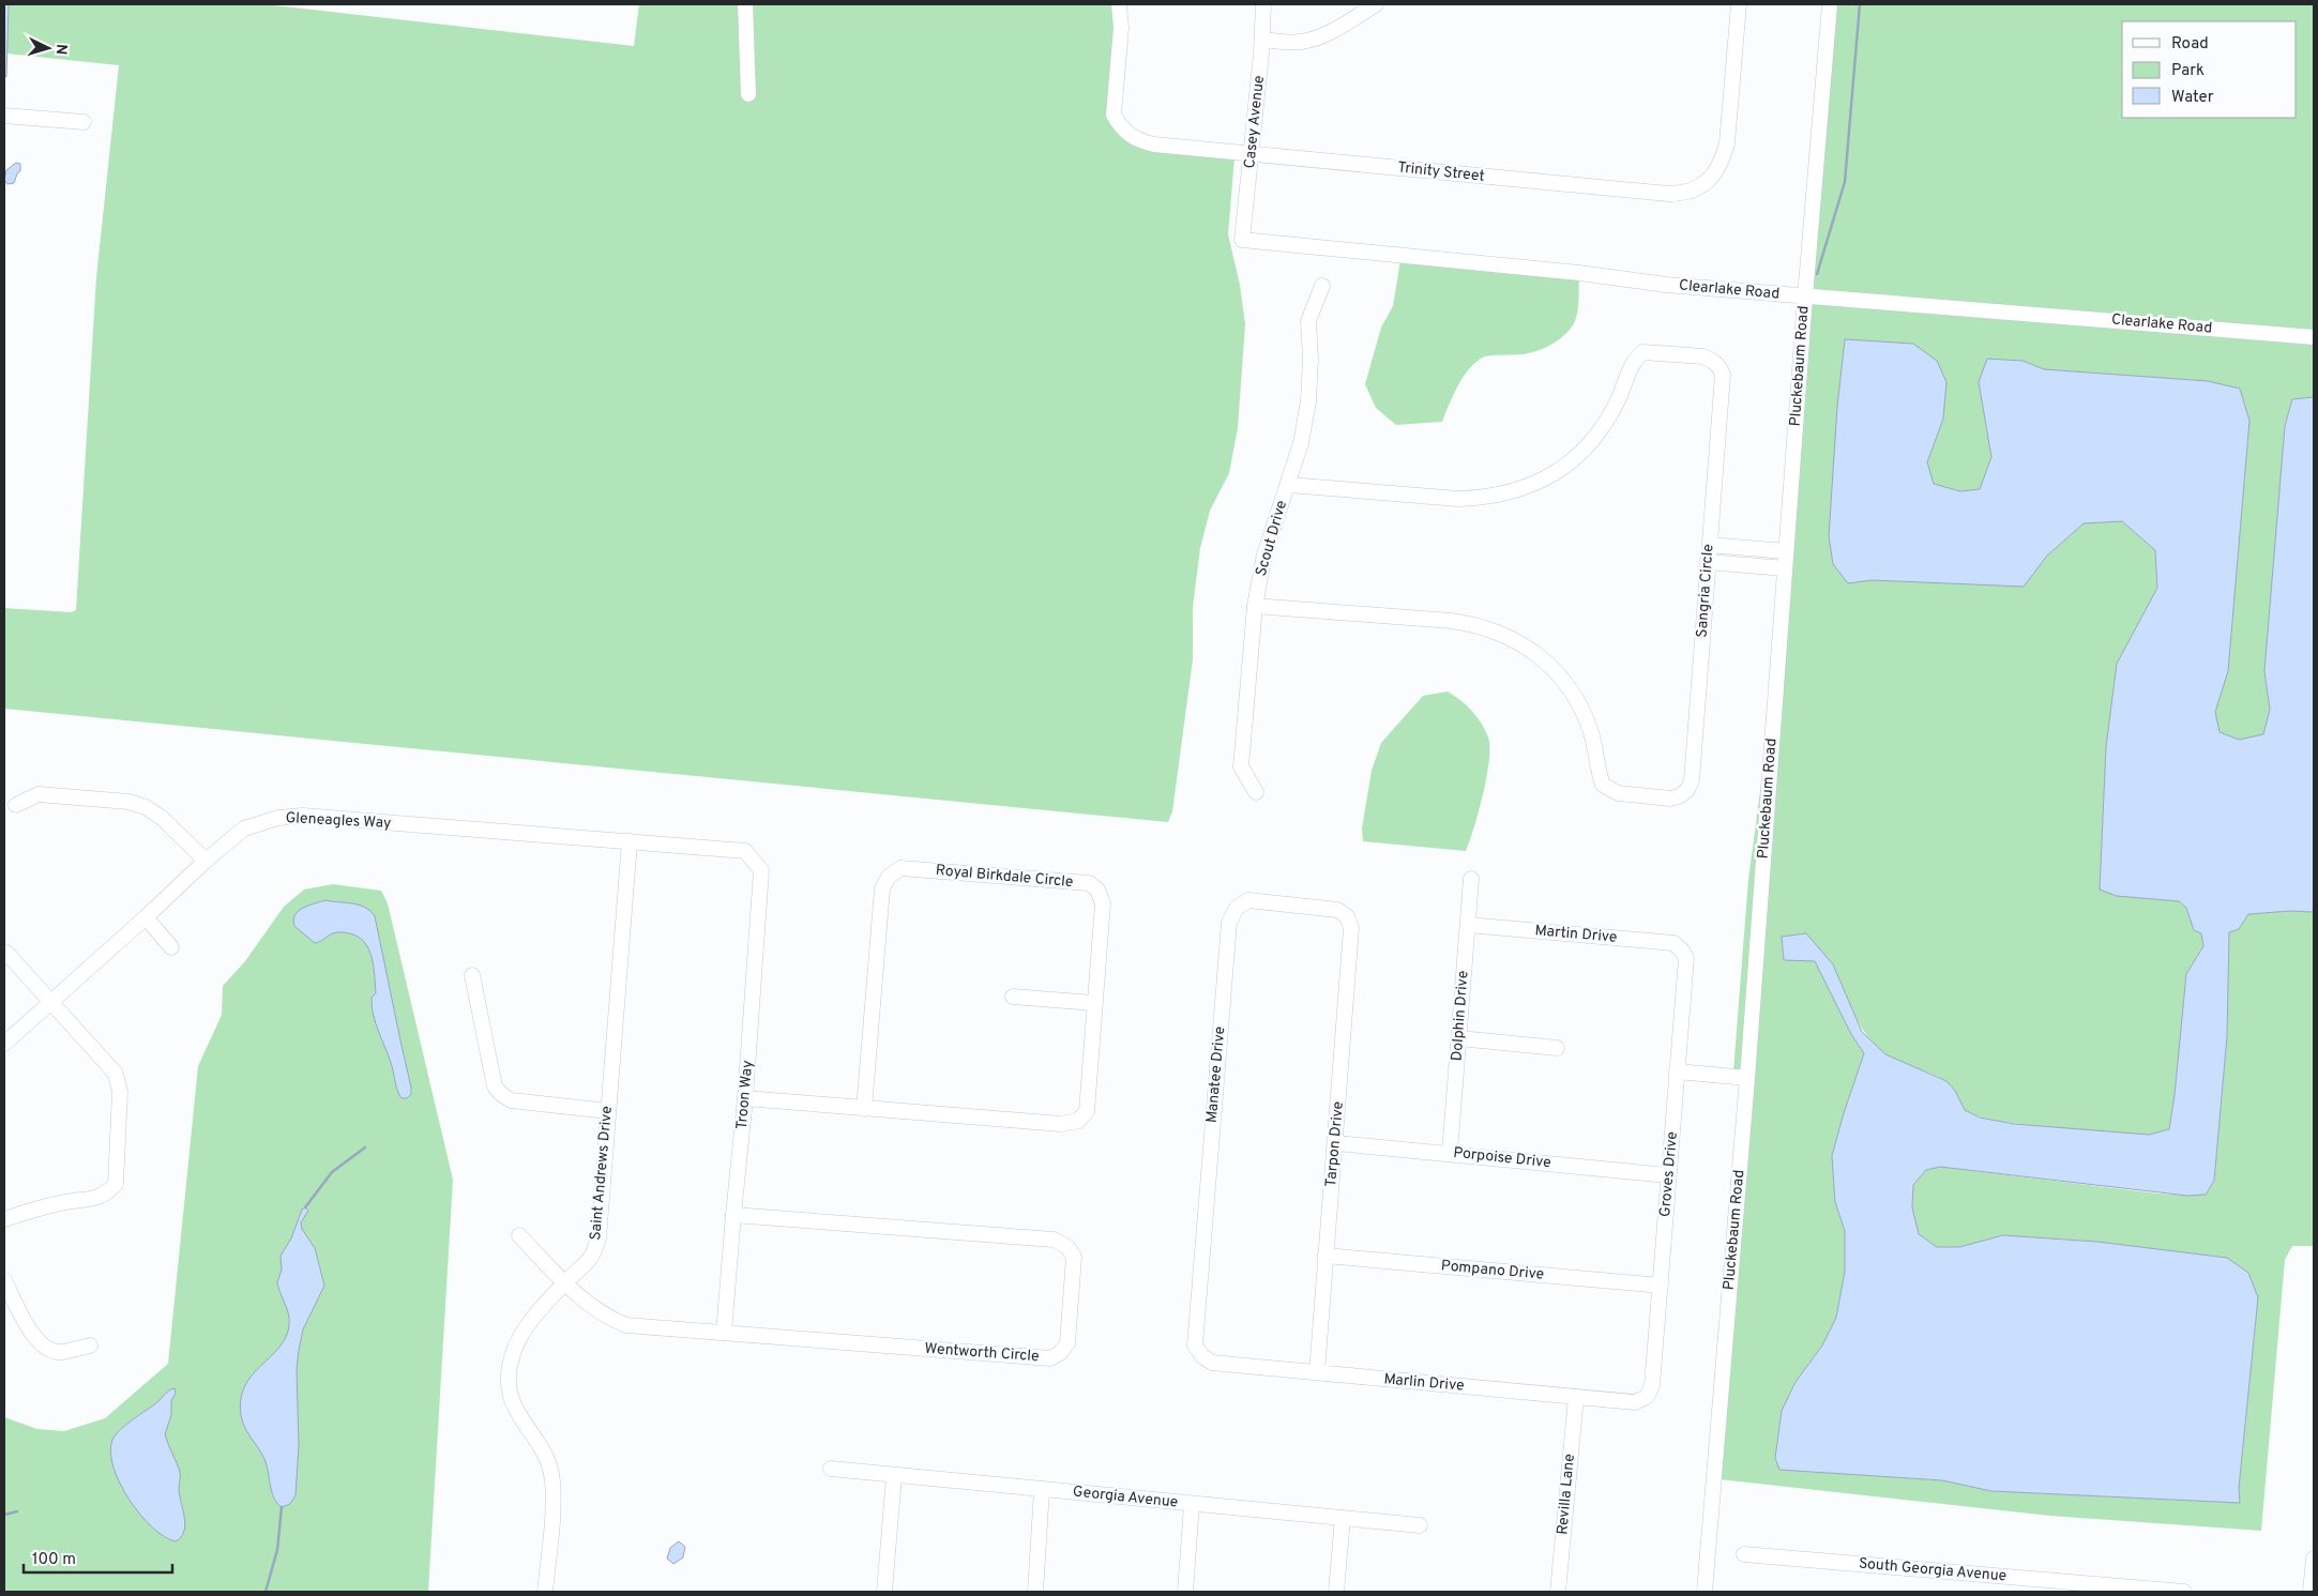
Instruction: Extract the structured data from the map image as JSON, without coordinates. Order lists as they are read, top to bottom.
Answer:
{
  "streets": {
    "street": [
      "Casey Avenue",
      "Trinity Street",
      "Clearlake Road",
      "Pluckebaum Road",
      "Scout Drive",
      "Sangria Circle",
      "Gleneagles Way",
      "Royal Birkdale Circle",
      "Martin Drive",
      "Dolphin Drive",
      "Manatee Drive",
      "Troon Way",
      "Tarpon Drive",
      "Porpoise Drive",
      "Saint Andrews Drive",
      "Groves Drive",
      "Pompano Drive",
      "Wentworth Circle",
      "Marlin Drive",
      "Revilla Lane",
      "Georgia Avenue",
      "South Georgia Avenue"
    ]
  },
  "crossings": [
    ["Casey Avenue", "Trinity Street"],
    ["Casey Avenue", "Clearlake Road"],
    ["Clearlake Road", "Pluckebaum Road"],
    ["Scout Drive", "Sangria Circle"],
    ["Gleneagles Way", "Troon Way"],
    ["Gleneagles Way", "Saint Andrews Drive"],
    ["Royal Birkdale Circle", "Troon Way"],
    ["Martin Drive", "Dolphin Drive"],
    ["Martin Drive", "Groves Drive"],
    ["Dolphin Drive", "Porpoise Drive"],
    ["Manatee Drive", "Tarpon Drive"],
    ["Manatee Drive", "Marlin Drive"],
    ["Troon Way", "Wentworth Circle"],
    ["Tarpon Drive", "Porpoise Drive"],
    ["Tarpon Drive", "Pompano Drive"],
    ["Tarpon Drive", "Marlin Drive"],
    ["Porpoise Drive", "Groves Drive"],
    ["Saint Andrews Drive", "Wentworth Circle"],
    ["Groves Drive", "Pompano Drive"],
    ["Groves Drive", "Marlin Drive"],
    ["Marlin Drive", "Revilla Lane"]
  ],
  "legend": ["Road", "Park", "Water"],
  "scale_bar": "100 m",
  "north": "right"
}
